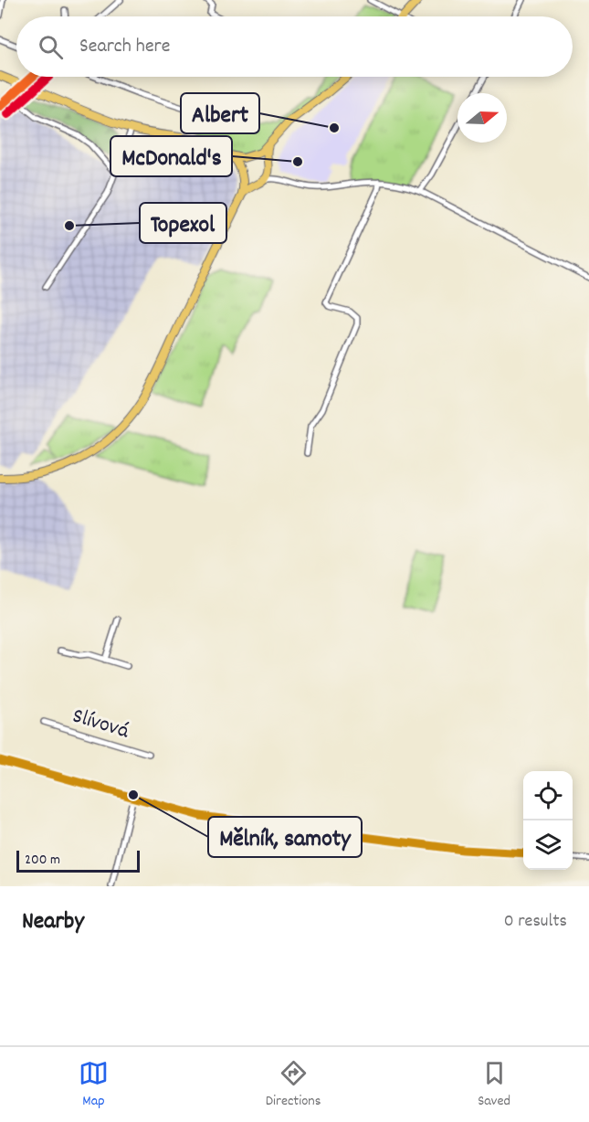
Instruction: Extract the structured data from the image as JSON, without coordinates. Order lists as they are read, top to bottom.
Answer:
{
  "streets": {
    "street": ["Slívová"]
  },
  "places": [
    "Albert",
    "McDonald's",
    "Topexol",
    "Mělník, samoty"
  ],
  "scale_bar": "200 m",
  "north": "right",
  "page": {
    "search": "Search here",
    "scale": "200 m",
    "heading": ["Nearby", "0 results"],
    "nav": ["Map", "Directions", "Saved"]
  }
}
